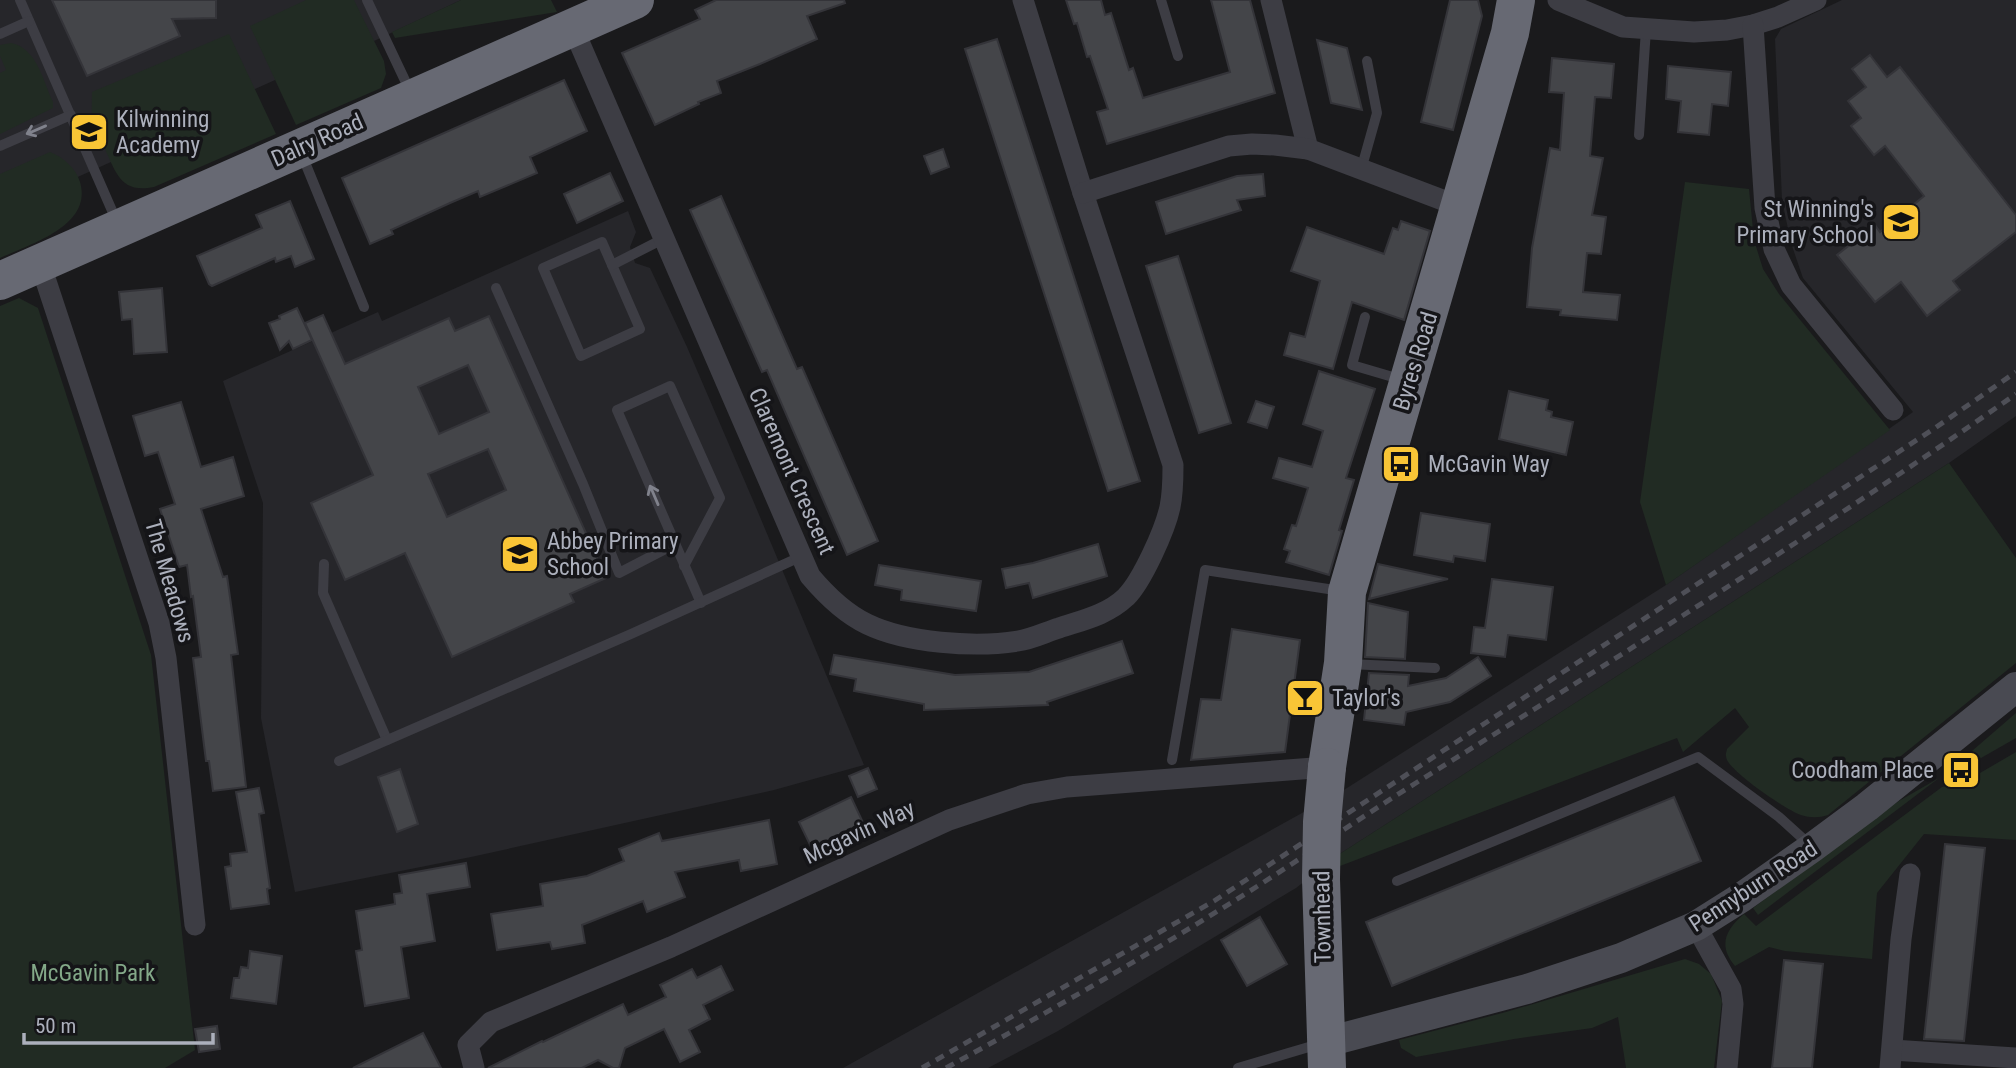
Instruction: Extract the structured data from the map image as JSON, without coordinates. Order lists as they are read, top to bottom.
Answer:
{
  "streets": {
    "highway": ["Dalry Road", "Byres Road", "Townhead"],
    "street": [
      "Claremont Crescent",
      "The Meadows",
      "Mcgavin Way",
      "Pennyburn Road"
    ]
  },
  "crossings": [
    ["Dalry Road", "Claremont Crescent"],
    ["Dalry Road", "The Meadows"],
    ["Byres Road", "Mcgavin Way"],
    ["Byres Road", "Townhead"],
    ["Mcgavin Way", "Townhead"],
    ["Pennyburn Road", "Townhead"]
  ],
  "parks": ["McGavin Park"],
  "places": {
    "school or university": ["Kilwinning Academy", "St Winning's Primary School", "Abbey Primary School"],
    "bus stop": ["McGavin Way", "Coodham Place"],
    "bar": ["Taylor's"]
  },
  "scale_bar": "50 m"
}
